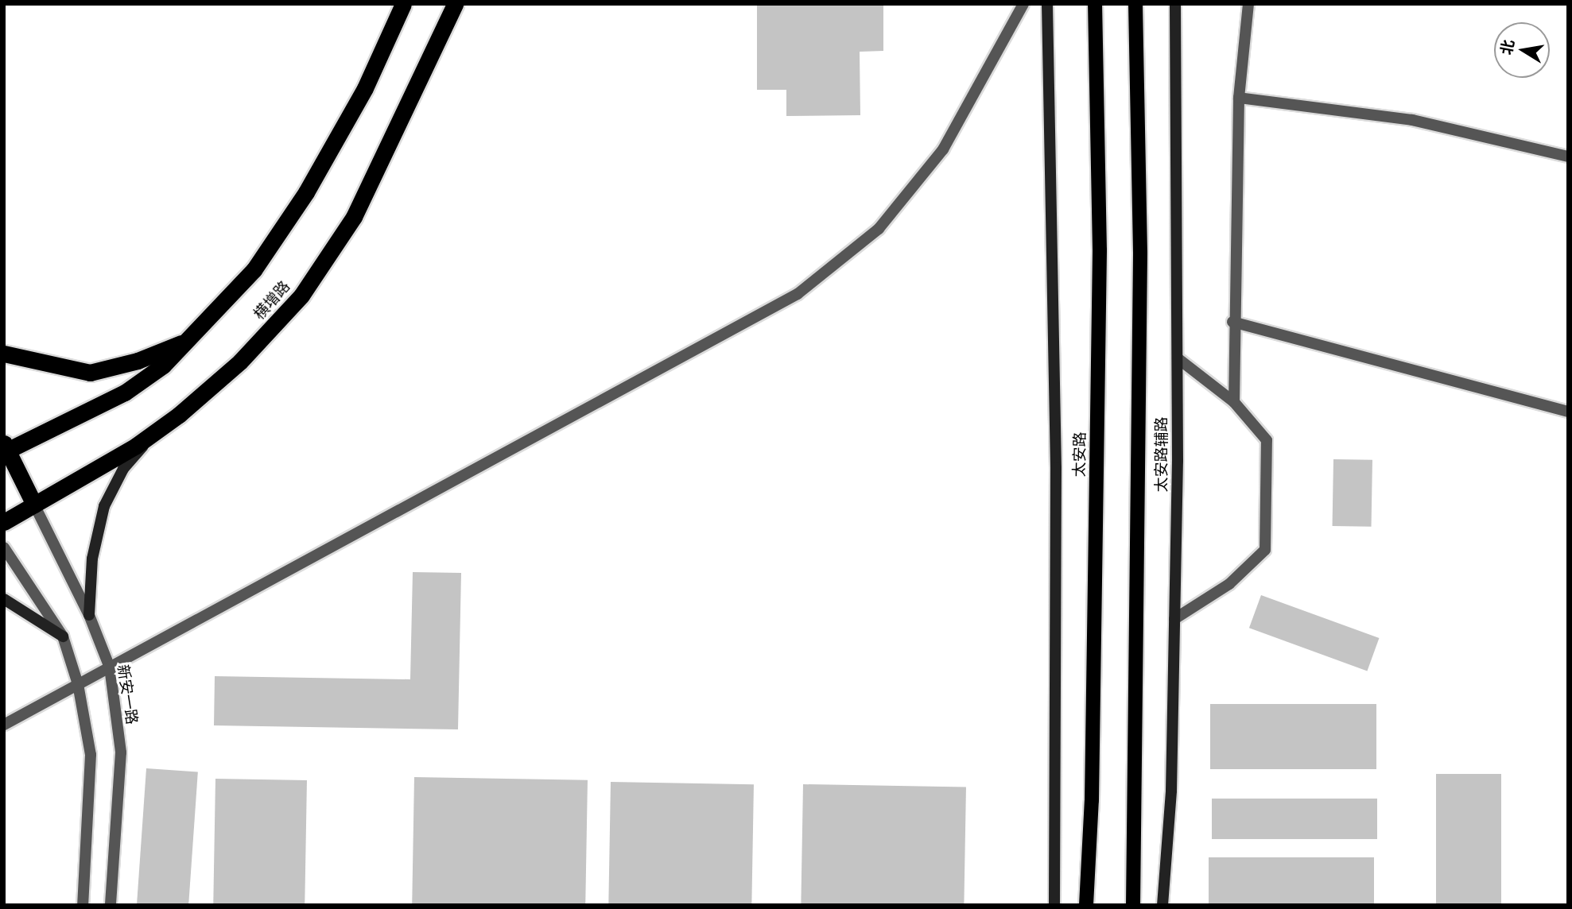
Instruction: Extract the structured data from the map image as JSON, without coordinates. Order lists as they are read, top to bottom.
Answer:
{
  "streets": {
    "highway": ["横增路"],
    "main road": ["太安路", "太安路辅路"],
    "street": ["新安一路"]
  },
  "crossings": [
    ["横增路", "新安一路"]
  ],
  "north": "left"
}
